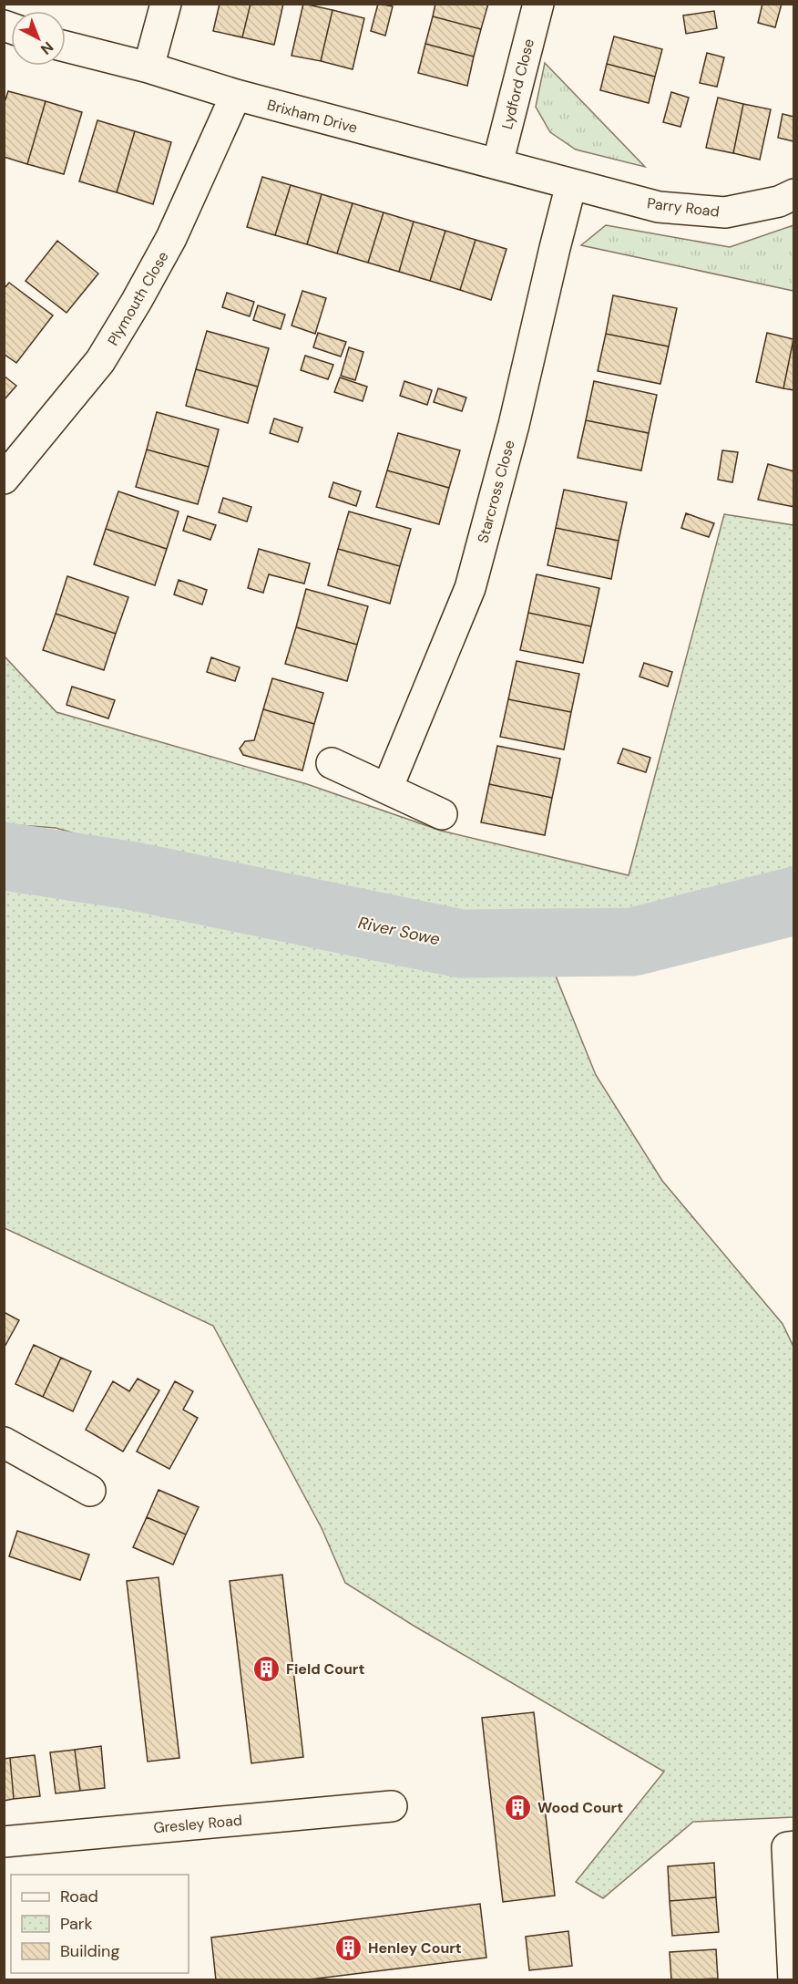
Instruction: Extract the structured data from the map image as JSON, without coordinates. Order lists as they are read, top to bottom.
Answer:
{
  "streets": {
    "street": [
      "Lydford Close",
      "Brixham Drive",
      "Parry Road",
      "Plymouth Close",
      "Starcross Close",
      "Gresley Road"
    ]
  },
  "crossings": [
    ["Lydford Close", "Brixham Drive"],
    ["Brixham Drive", "Parry Road"],
    ["Brixham Drive", "Plymouth Close"],
    ["Brixham Drive", "Starcross Close"],
    ["Parry Road", "Starcross Close"]
  ],
  "water": ["River Sowe"],
  "places": {
    "building": ["Field Court", "Wood Court", "Henley Court"]
  },
  "legend": ["Road", "Park", "Building"],
  "north": "bottom right"
}
